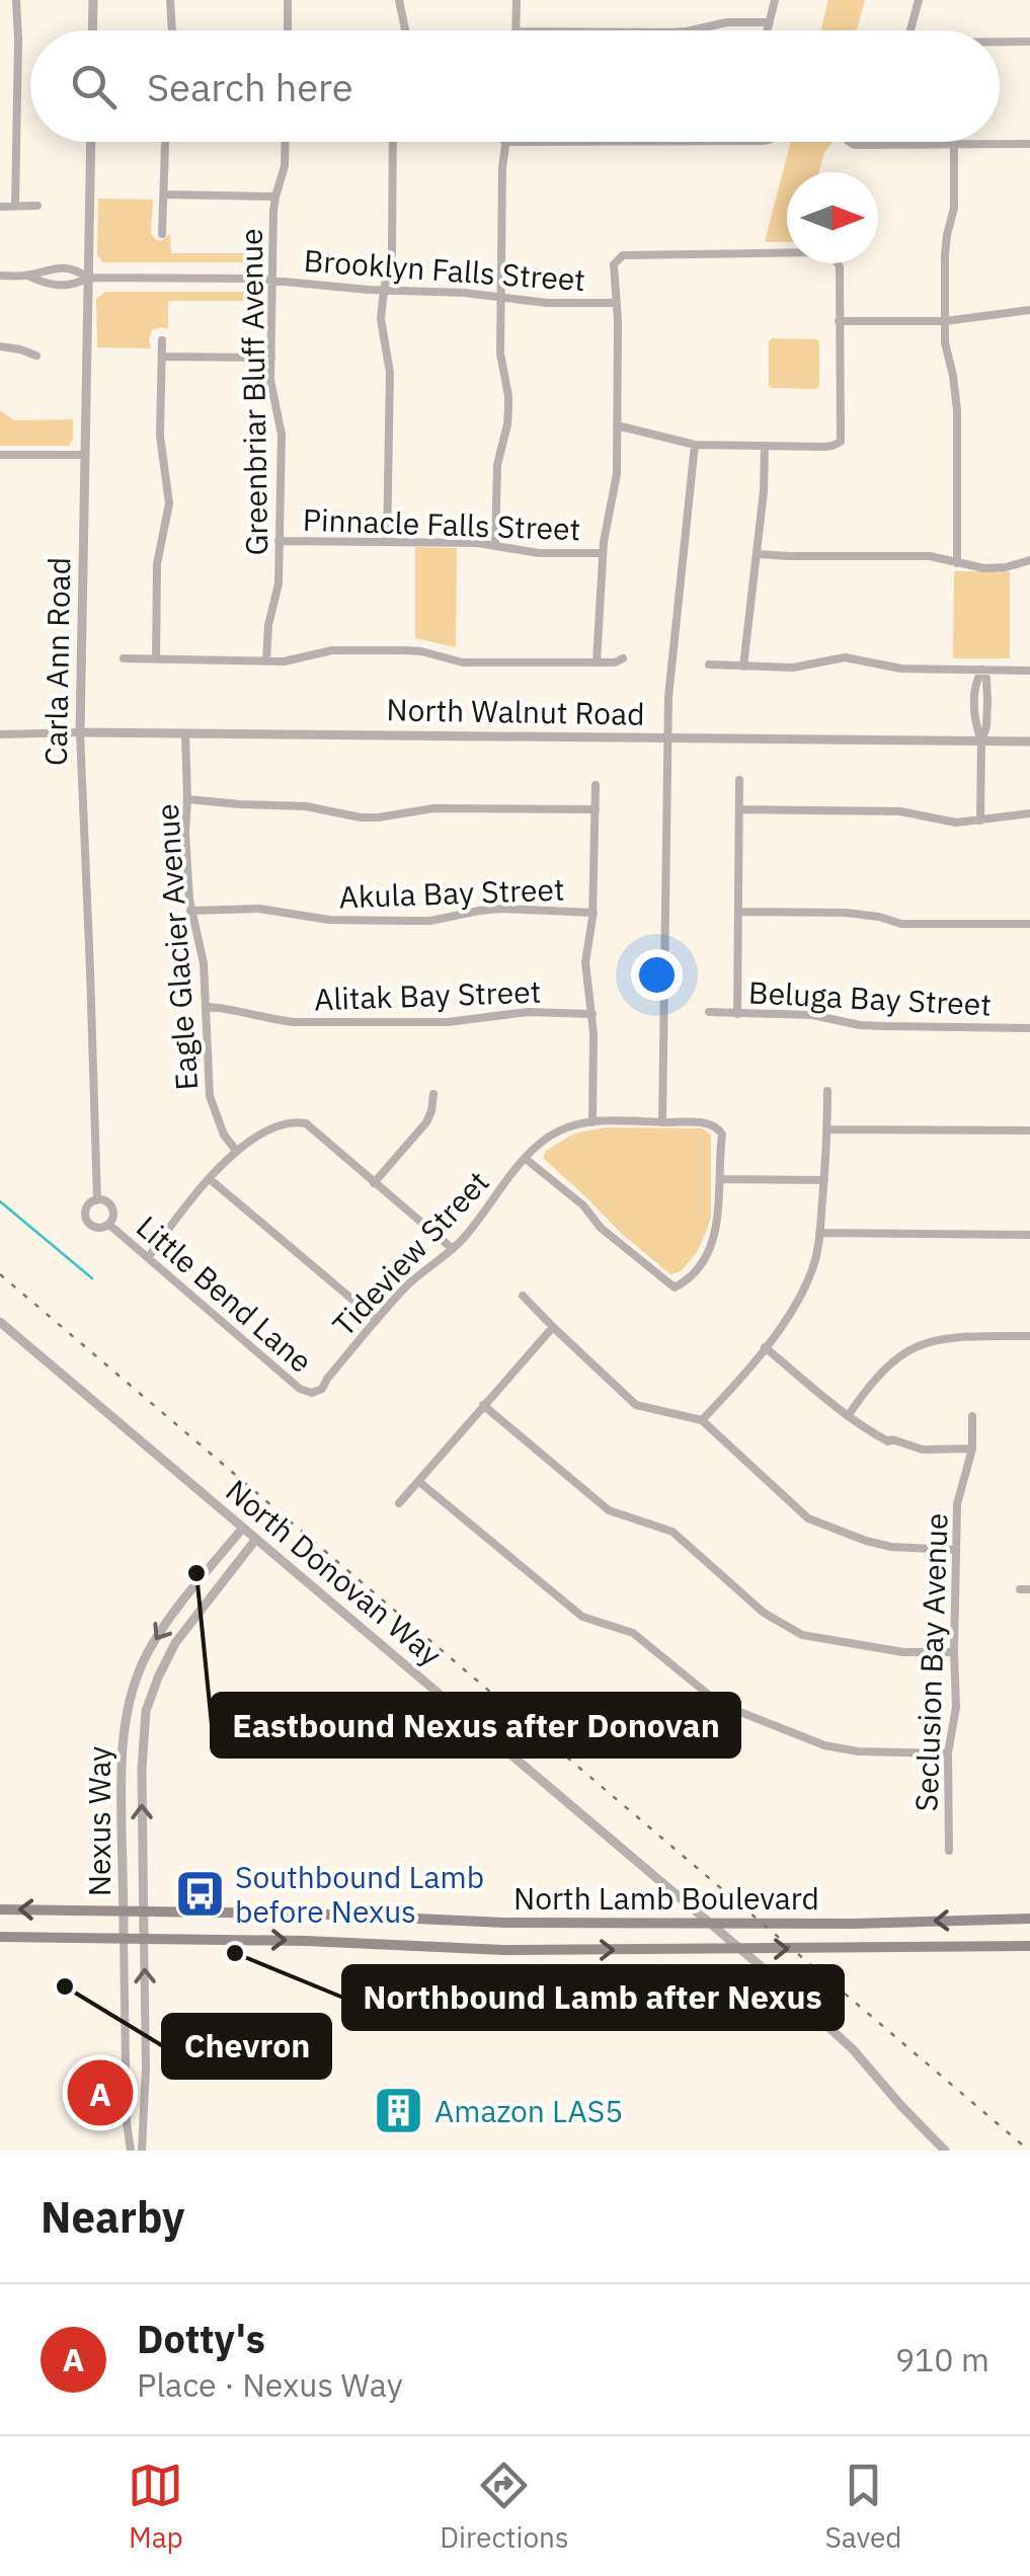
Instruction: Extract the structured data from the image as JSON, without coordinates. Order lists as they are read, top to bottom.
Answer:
{
  "streets": {
    "main road": ["North Lamb Boulevard"],
    "street": [
      "Brooklyn Falls Street",
      "Greenbriar Bluff Avenue",
      "Pinnacle Falls Street",
      "Carla Ann Road",
      "North Walnut Road",
      "Akula Bay Street",
      "Eagle Glacier Avenue",
      "Alitak Bay Street",
      "Beluga Bay Street",
      "Tideview Street",
      "Little Bend Lane",
      "North Donovan Way",
      "Seclusion Bay Avenue",
      "Nexus Way"
    ]
  },
  "crossings": [
    ["Brooklyn Falls Street", "Greenbriar Bluff Avenue"],
    ["Brooklyn Falls Street", "Carla Ann Road"],
    ["Greenbriar Bluff Avenue", "Pinnacle Falls Street"],
    ["Carla Ann Road", "North Walnut Road"],
    ["Carla Ann Road", "Little Bend Lane"],
    ["North Walnut Road", "Eagle Glacier Avenue"],
    ["Akula Bay Street", "Eagle Glacier Avenue"],
    ["Eagle Glacier Avenue", "Alitak Bay Street"],
    ["Tideview Street", "Little Bend Lane"],
    ["North Donovan Way", "Nexus Way"],
    ["Nexus Way", "North Lamb Boulevard"]
  ],
  "places": {
    "other": ["Eastbound Nexus after Donovan", "Northbound Lamb after Nexus", "Chevron"],
    "bus stop": ["Southbound Lamb before Nexus"],
    "building": ["Amazon LAS5"]
  },
  "north": "right",
  "page": {
    "search": "Search here",
    "pins": "A",
    "heading": "Nearby",
    "list": [
      {
        "mark": "A",
        "name": "Dotty's",
        "note": "Place · Nexus Way",
        "value": "910 m"
      }
    ],
    "nav": ["Map", "Directions", "Saved"]
  }
}
